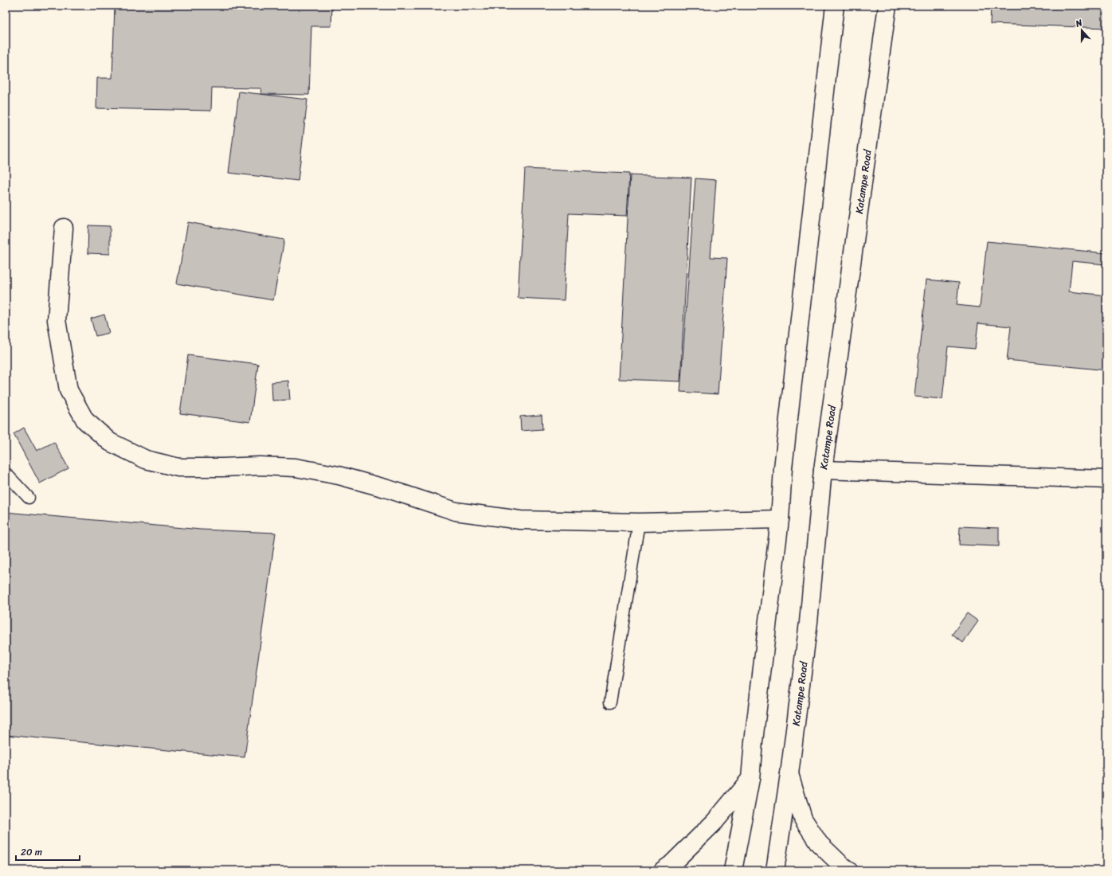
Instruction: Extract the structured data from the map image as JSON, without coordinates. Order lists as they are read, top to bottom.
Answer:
{
  "streets": {
    "main road": ["Katampe Road"]
  },
  "scale_bar": "20 m",
  "north": "top"
}
